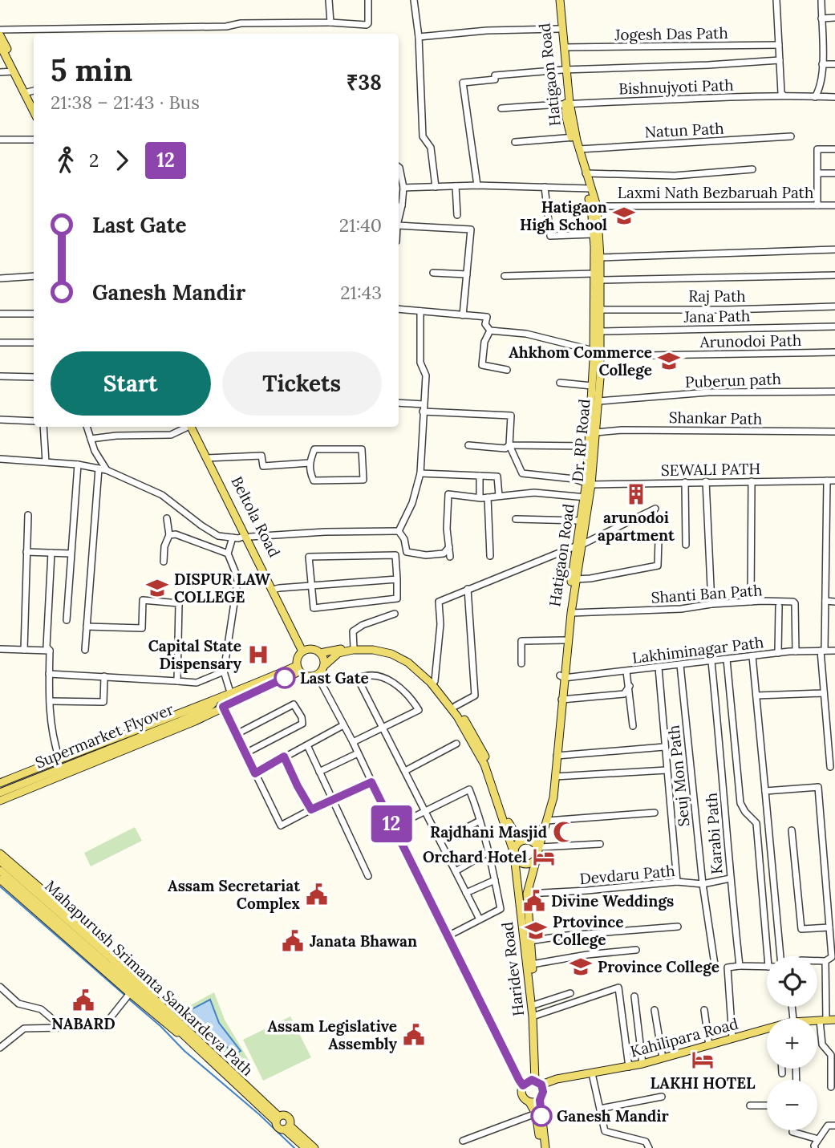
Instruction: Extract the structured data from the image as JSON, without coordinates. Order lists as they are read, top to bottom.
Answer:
{
  "streets": {
    "main road": [
      "Hatigaon Road",
      "Dr. RP Road",
      "Beltola Road",
      "Supermarket Flyover",
      "Haridev Road",
      "Mahapurush Srimanta Sankardeva Path",
      "Kahilipara Road"
    ],
    "street": [
      "Jogesh Das Path",
      "Bishnujyoti Path",
      "Natun Path",
      "Laxmi Nath Bezbaruah Path",
      "Raj Path",
      "Jana Path",
      "Arunodoi Path",
      "Puberun path",
      "Shankar Path",
      "SEWALI PATH",
      "Shanti Ban Path",
      "Lakhiminagar Path",
      "Seuj Mon Path",
      "Karabi Path",
      "Devdaru Path"
    ]
  },
  "crossings": [
    ["Jogesh Das Path", "Dr. RP Road"],
    ["Hatigaon Road", "Dr. RP Road"],
    ["Hatigaon Road", "Lakhiminagar Path"],
    ["Hatigaon Road", "Haridev Road"],
    ["Bishnujyoti Path", "Dr. RP Road"],
    ["Natun Path", "Dr. RP Road"],
    ["Laxmi Nath Bezbaruah Path", "Dr. RP Road"],
    ["Raj Path", "Dr. RP Road"],
    ["Jana Path", "Dr. RP Road"],
    ["Arunodoi Path", "Dr. RP Road"],
    ["Puberun path", "Dr. RP Road"],
    ["Shankar Path", "Dr. RP Road"],
    ["Dr. RP Road", "SEWALI PATH"],
    ["Dr. RP Road", "Shanti Ban Path"],
    ["Dr. RP Road", "Lakhiminagar Path"],
    ["Dr. RP Road", "Haridev Road"],
    ["Shanti Ban Path", "Lakhiminagar Path"],
    ["Lakhiminagar Path", "Seuj Mon Path"],
    ["Lakhiminagar Path", "Karabi Path"],
    ["Seuj Mon Path", "Devdaru Path"],
    ["Karabi Path", "Devdaru Path"],
    ["Devdaru Path", "Haridev Road"],
    ["Haridev Road", "Kahilipara Road"]
  ],
  "places": {
    "school or university": [
      "Hatigaon High School",
      "Ahkhom Commerce College",
      "DISPUR LAW COLLEGE",
      "Prtovince College",
      "Province College"
    ],
    "building": ["arunodoi apartment"],
    "hospital": ["Capital State Dispensary"],
    "other": ["Last Gate", "Ganesh Mandir"],
    "mosque": ["Rajdhani Masjid"],
    "hotel": ["Orchard Hotel", "LAKHI HOTEL"],
    "public building": [
      "Assam Secretariat Complex",
      "Divine Weddings",
      "Janata Bhawan",
      "NABARD",
      "Assam Legislative Assembly"
    ]
  },
  "lines": ["bus line 12"],
  "page": {
    "on_map": "12",
    "heading": ["5 min", "21:38 – 21:43 · Bus", "₹38"],
    "legs": ["2", "12"],
    "list": [
      {
        "name": "Last Gate",
        "value": "21:40"
      },
      {
        "name": "Ganesh Mandir",
        "value": "21:43"
      }
    ],
    "buttons": ["Start", "Tickets"],
    "map_buttons": ["+", "−"]
  }
}
